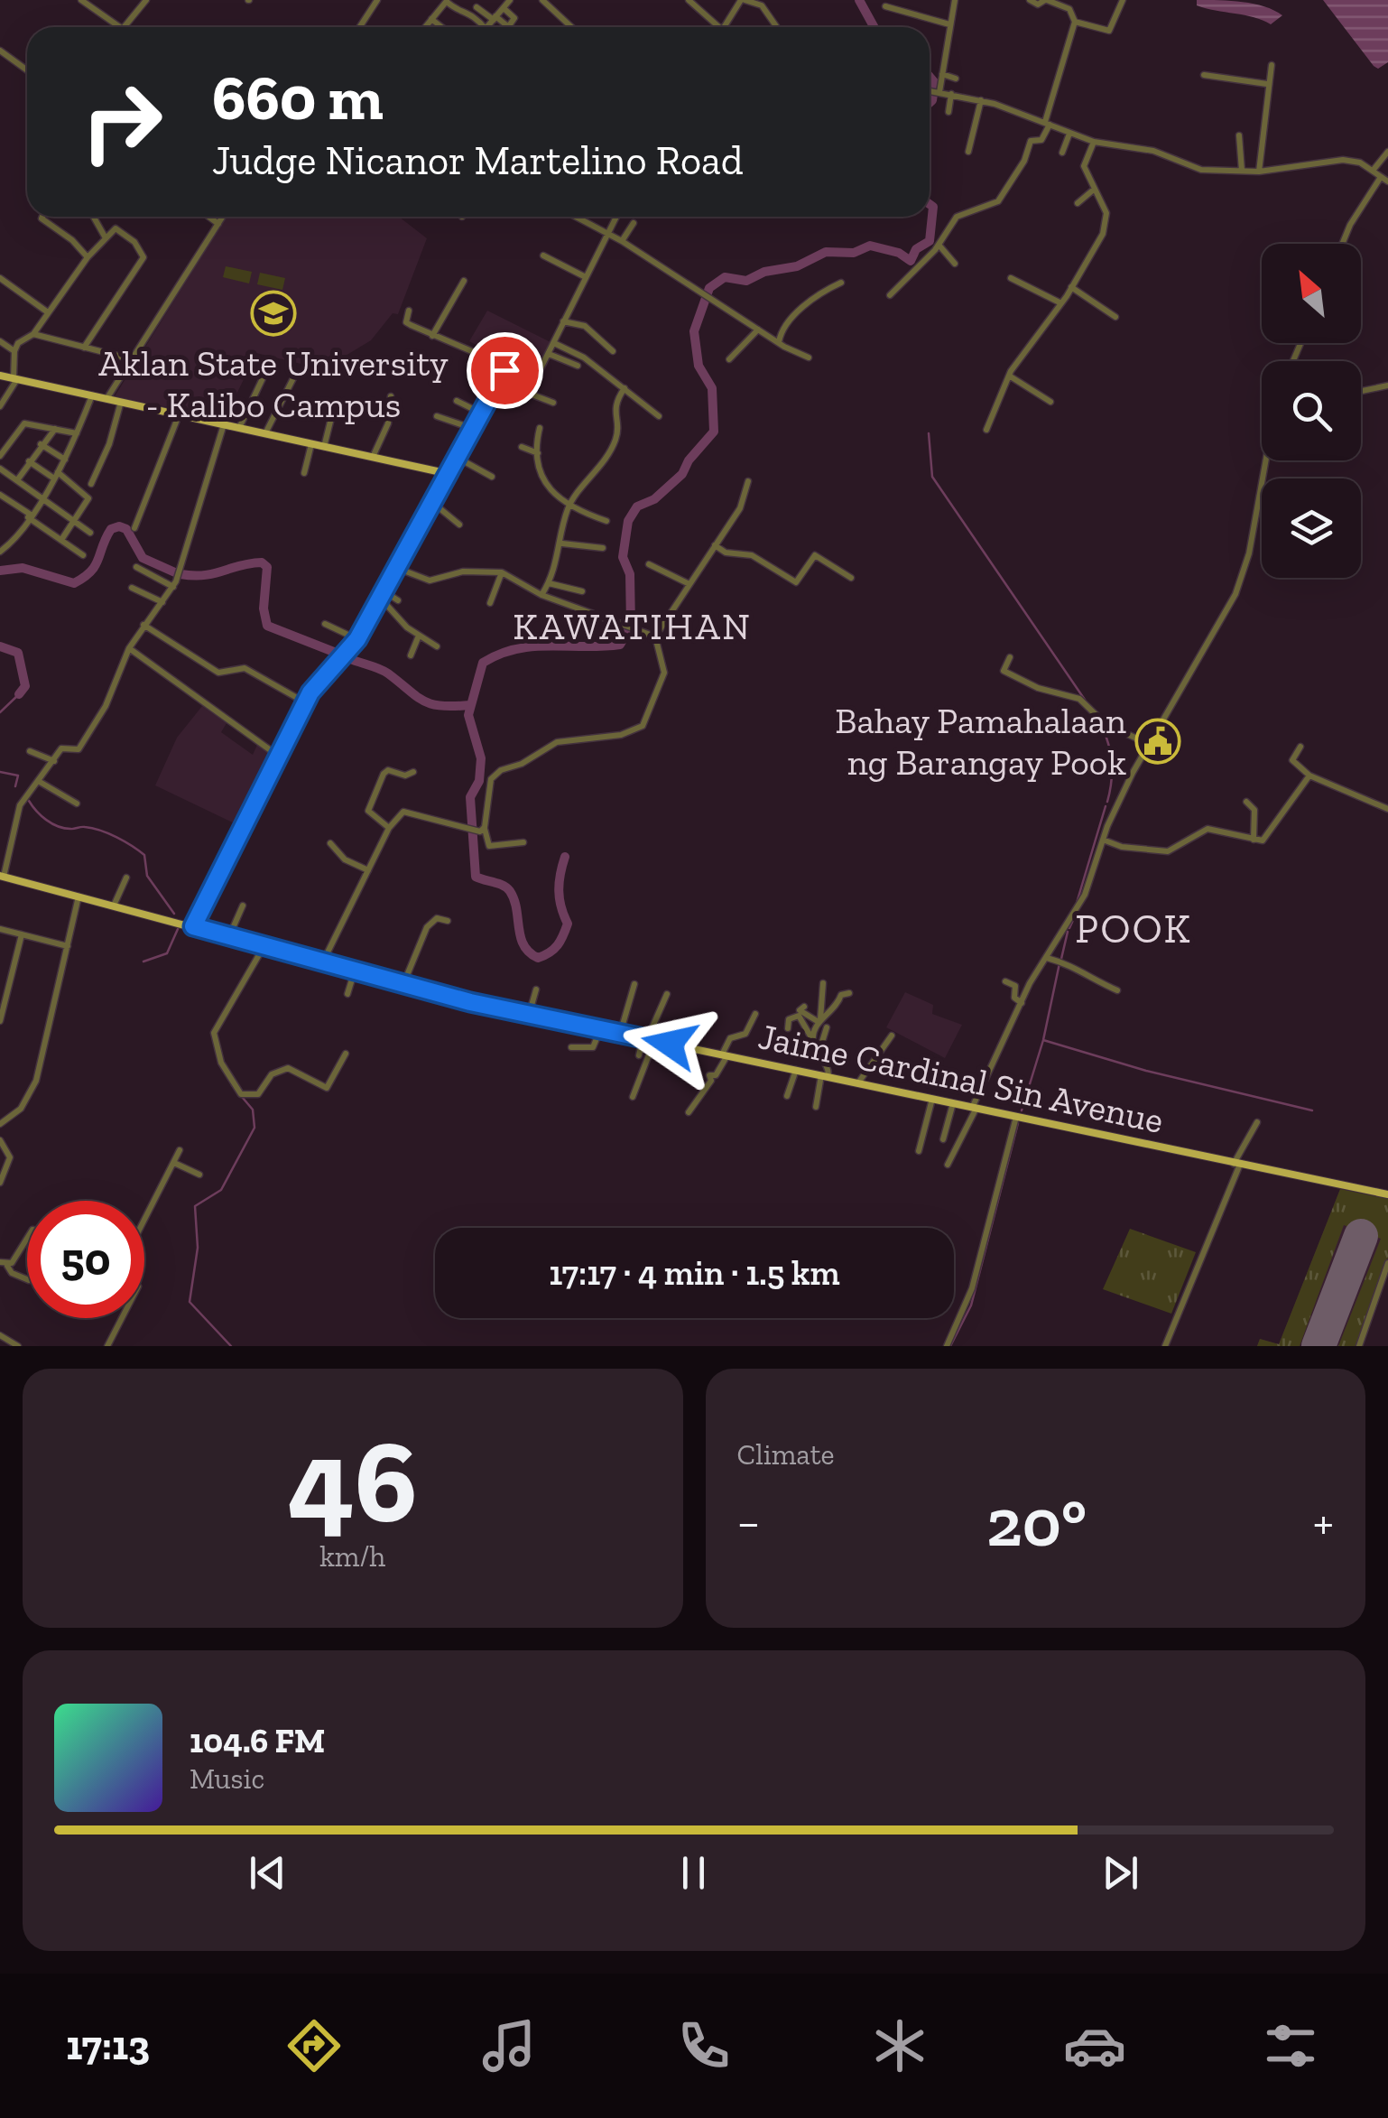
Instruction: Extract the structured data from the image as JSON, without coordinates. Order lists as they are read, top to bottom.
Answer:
{
  "streets": {
    "main road": ["Jaime Cardinal Sin Avenue"]
  },
  "districts": ["KAWATIHAN", "POOK"],
  "places": {
    "school or university": ["Aklan State University - Kalibo Campus"],
    "public building": ["Bahay Pamahalaan ng Barangay Pook"]
  },
  "north": "top left",
  "page": {
    "turn": ["660 m", "Judge Nicanor Martelino Road"],
    "limit": "50",
    "trip": "17:17 · 4 min · 1.5 km",
    "tile": [
      ["46", "km/h"],
      "Climate"
    ],
    "heat": ["−", "20°", "+"],
    "song": ["104.6 FM", "Music"],
    "tabs": "17:13"
  }
}
